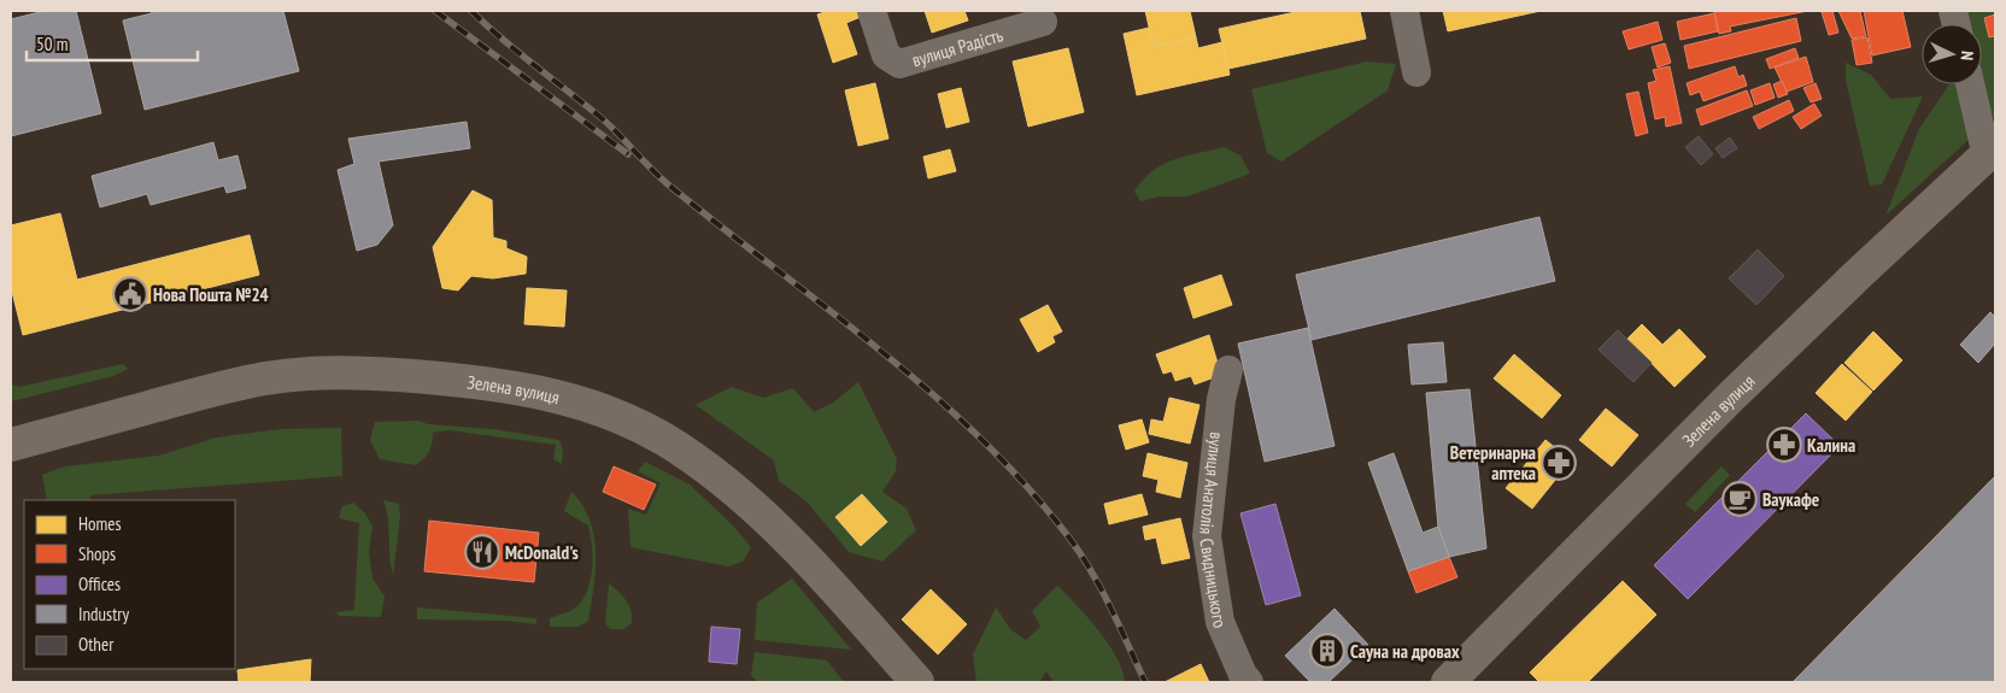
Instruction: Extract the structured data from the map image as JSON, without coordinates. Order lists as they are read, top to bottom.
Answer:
{
  "streets": {
    "main road": ["Зелена вулиця"],
    "street": ["вулиця Радість", "вулиця Анатолія Свидницького"]
  },
  "places": {
    "public building": ["Нова Пошта №24"],
    "pharmacy": ["Калина", "Ветеринарна аптека"],
    "cafe": ["Ваукафе"],
    "restaurant": ["McDonald's"],
    "building": ["Сауна на дровах"]
  },
  "legend": [
    "Homes",
    "Shops",
    "Offices",
    "Industry",
    "Other"
  ],
  "scale_bar": "50 m",
  "north": "right"
}
